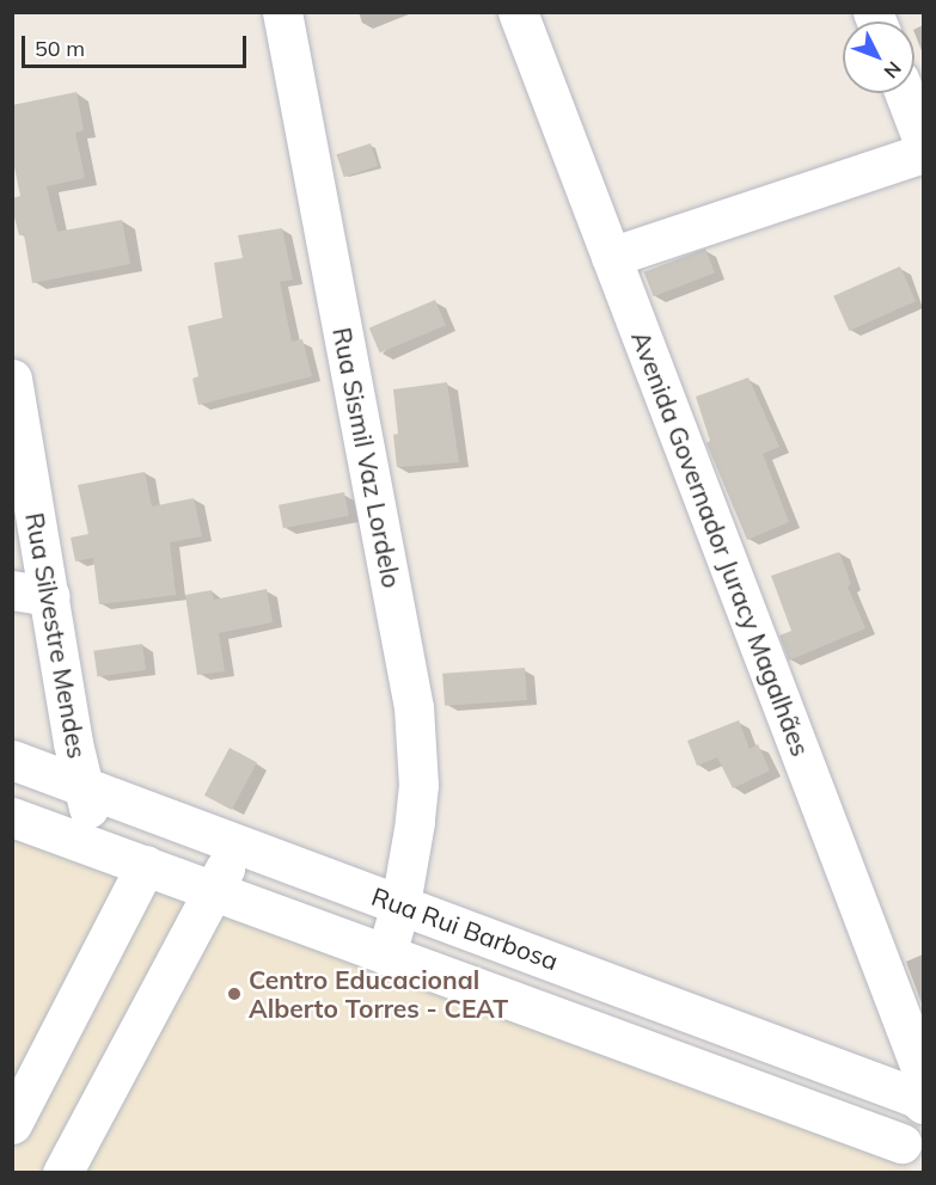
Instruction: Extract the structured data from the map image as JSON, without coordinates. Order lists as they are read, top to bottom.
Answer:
{
  "streets": {
    "street": [
      "Rua Sismil Vaz Lordelo",
      "Avenida Governador Juracy Magalhães",
      "Rua Silvestre Mendes",
      "Rua Rui Barbosa"
    ]
  },
  "crossings": [
    ["Rua Sismil Vaz Lordelo", "Rua Rui Barbosa"],
    ["Avenida Governador Juracy Magalhães", "Rua Rui Barbosa"],
    ["Rua Silvestre Mendes", "Rua Rui Barbosa"]
  ],
  "places": ["Centro Educacional Alberto Torres - CEAT"],
  "scale_bar": "50 m",
  "north": "bottom right"
}
